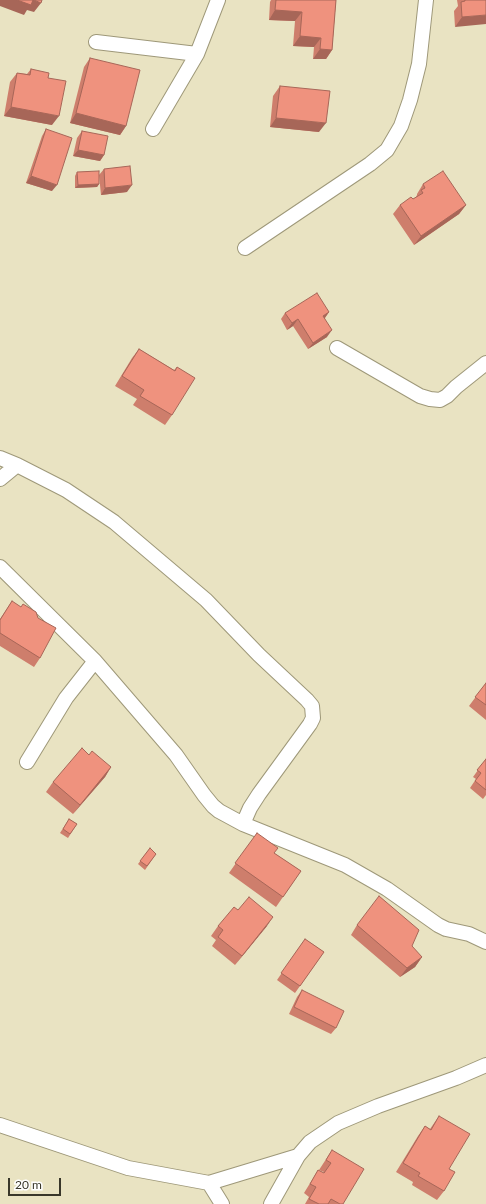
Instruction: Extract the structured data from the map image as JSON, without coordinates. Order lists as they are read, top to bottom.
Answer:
{
  "scale_bar": "20 m"
}
